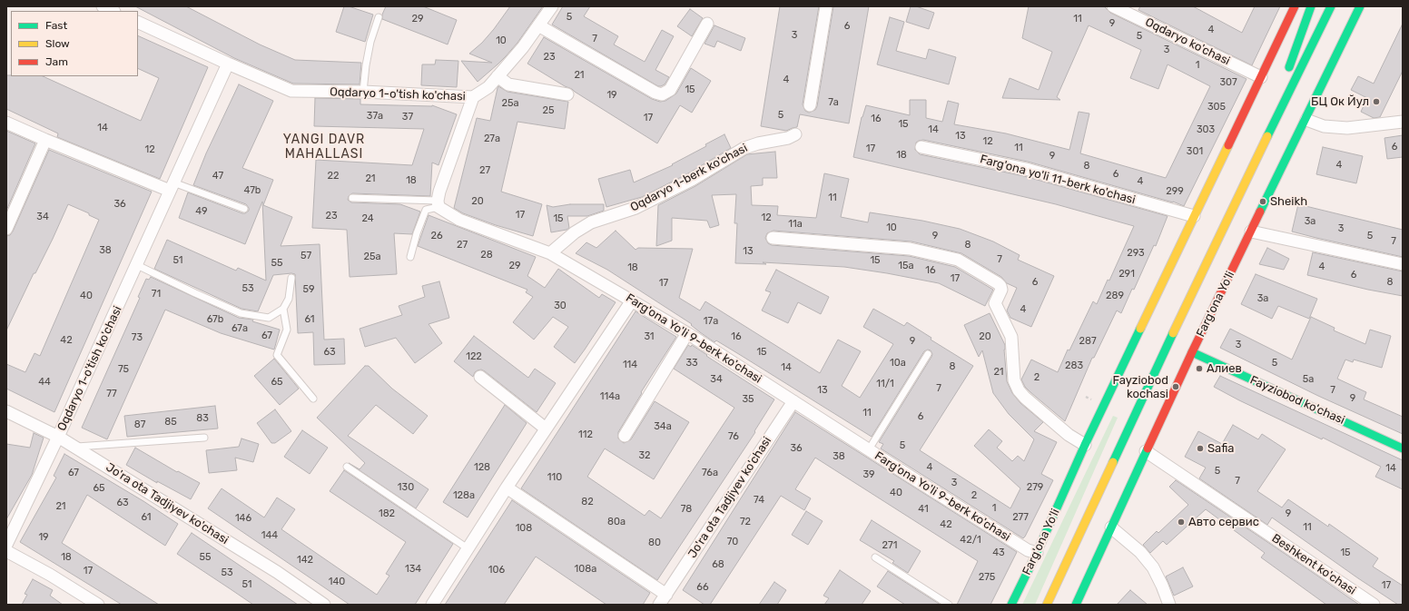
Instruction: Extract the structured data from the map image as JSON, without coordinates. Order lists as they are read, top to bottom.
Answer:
{
  "streets": {
    "main road": ["Farg'ona Yo'li", "Fayziobod ko'chasi"],
    "street": [
      "Oqdaryo ko'chasi",
      "Oqdaryo 1-o'tish ko'chasi",
      "Oqdaryo 1-berk ko'chasi",
      "Farg'ona yo'li 11-berk ko'chasi",
      "Farg'ona Yo'li 9-berk ko'chasi",
      "Jo'ra ota Tadjiyev ko'chasi",
      "Beshkent ko'chasi"
    ]
  },
  "crossings": [
    ["Oqdaryo ko'chasi", "Farg'ona Yo'li"],
    ["Oqdaryo 1-o'tish ko'chasi", "Jo'ra ota Tadjiyev ko'chasi"],
    ["Oqdaryo 1-berk ko'chasi", "Farg'ona Yo'li 9-berk ko'chasi"],
    ["Farg'ona yo'li 11-berk ko'chasi", "Farg'ona Yo'li"],
    ["Farg'ona Yo'li", "Farg'ona Yo'li 9-berk ko'chasi"],
    ["Farg'ona Yo'li", "Fayziobod ko'chasi"],
    ["Farg'ona Yo'li", "Beshkent ko'chasi"],
    ["Farg'ona Yo'li 9-berk ko'chasi", "Jo'ra ota Tadjiyev ko'chasi"]
  ],
  "districts": ["YANGI DAVR MAHALLASI"],
  "places": [
    "БЦ Ок Йул",
    "Sheikh",
    "Алиев",
    "Fayziobod kochasi",
    "Safia",
    "Авто сервис"
  ],
  "house_numbers": [
    "5",
    "29",
    "11",
    "9",
    "6",
    "4",
    "3",
    "5",
    "7",
    "10",
    "3",
    "23",
    "1",
    "21",
    "4",
    "307",
    "15",
    "19",
    "7a",
    "25a",
    "305",
    "25",
    "5",
    "37a",
    "37",
    "17",
    "16",
    "15",
    "14",
    "14",
    "303",
    "13",
    "27a",
    "12",
    "6",
    "11",
    "17",
    "12",
    "301",
    "18",
    "9",
    "4",
    "8",
    "27",
    "6",
    "47",
    "22",
    "21",
    "18",
    "4",
    "47b",
    "299",
    "11",
    "20",
    "36",
    "49",
    "17",
    "23",
    "34",
    "12",
    "24",
    "15",
    "3a",
    "11a",
    "10",
    "3",
    "26",
    "9",
    "5",
    "7",
    "27",
    "8",
    "38",
    "13",
    "293",
    "28",
    "57",
    "25a",
    "7",
    "51",
    "15",
    "55",
    "29",
    "15a",
    "4",
    "18",
    "16",
    "291",
    "6",
    "17",
    "6",
    "8",
    "17",
    "53",
    "59",
    "71",
    "40",
    "289",
    "3a",
    "30",
    "4",
    "67b",
    "61",
    "17a",
    "67a",
    "67",
    "31",
    "16",
    "20",
    "73",
    "42",
    "9",
    "287",
    "3",
    "63",
    "15",
    "122",
    "33",
    "10a",
    "5",
    "114",
    "283",
    "8",
    "14",
    "75",
    "21",
    "2",
    "34",
    "5a",
    "44",
    "65",
    "11/1",
    "7",
    "13",
    "7",
    "77",
    "114a",
    "9",
    "35",
    "11",
    "6",
    "83",
    "85",
    "87",
    "34a",
    "112",
    "76",
    "5",
    "36",
    "32",
    "38",
    "128",
    "4",
    "14",
    "5",
    "67",
    "76a",
    "39",
    "110",
    "7",
    "3",
    "130",
    "279",
    "65",
    "40",
    "128a",
    "2",
    "74",
    "82",
    "63",
    "21",
    "1",
    "78",
    "41",
    "182",
    "9",
    "61",
    "277",
    "146",
    "80a",
    "72",
    "42",
    "11",
    "108",
    "144",
    "19",
    "42/1",
    "70",
    "80",
    "271",
    "43",
    "15",
    "18",
    "55",
    "142",
    "68",
    "134",
    "108a",
    "106",
    "17",
    "53",
    "275",
    "140",
    "51",
    "17",
    "66"
  ],
  "legend": ["Fast", "Slow", "Jam"]
}
